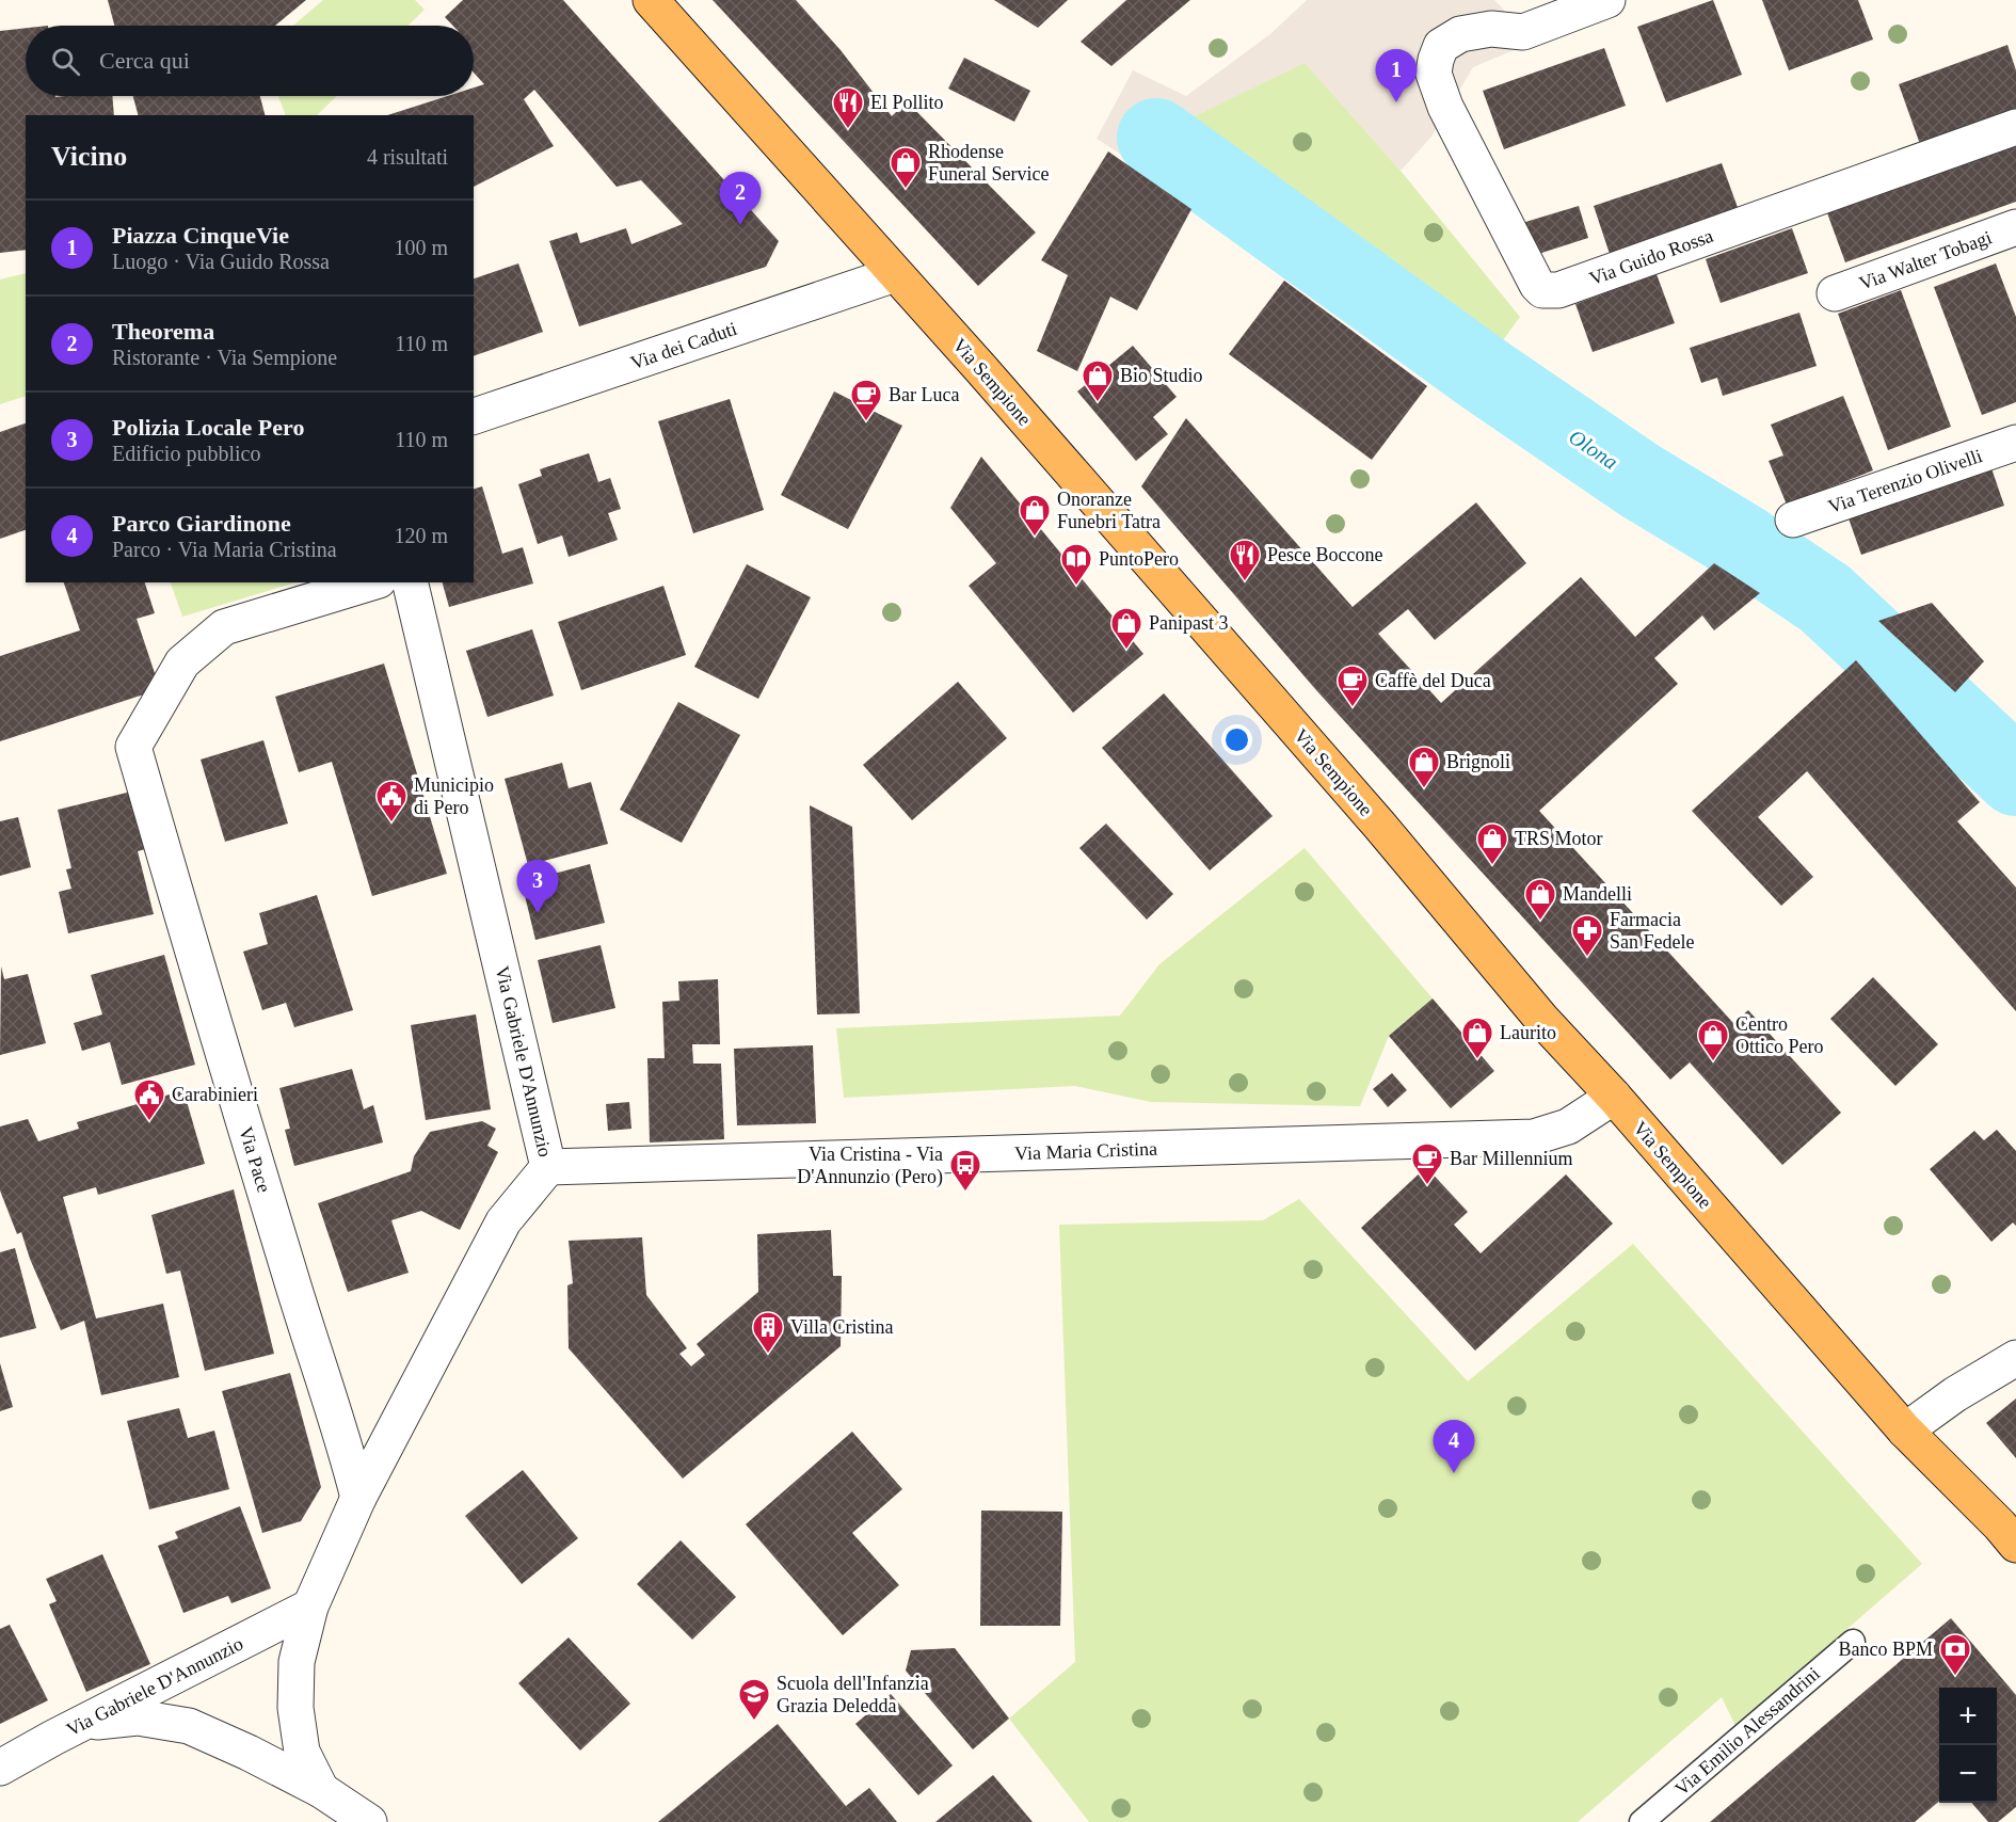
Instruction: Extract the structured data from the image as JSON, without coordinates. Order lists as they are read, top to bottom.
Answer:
{
  "streets": {
    "main road": ["Via Sempione"],
    "street": [
      "Via Guido Rossa",
      "Via Walter Tobagi",
      "Via dei Caduti",
      "Via Terenzio Olivelli",
      "Via Gabriele D'Annunzio",
      "Via Maria Cristina",
      "Via Pace"
    ],
    "lane": ["Via Emilio Alessandrini"]
  },
  "crossings": [
    ["Via dei Caduti", "Via Sempione"],
    ["Via Sempione", "Via Maria Cristina"],
    ["Via Gabriele D'Annunzio", "Via Maria Cristina"],
    ["Via Gabriele D'Annunzio", "Via Pace"]
  ],
  "water": ["Olona"],
  "places": {
    "restaurant": ["El Pollito", "Pesce Boccone"],
    "shop": [
      "Rhodense Funeral Service",
      "Bio Studio",
      "Onoranze Funebri Tatra",
      "Panipast 3",
      "Brignoli",
      "TRS Motor",
      "Mandelli",
      "Laurito",
      "Centro Ottico Pero"
    ],
    "cafe": ["Bar Luca", "Caffè del Duca", "Bar Millennium"],
    "library": ["PuntoPero"],
    "public building": ["Municipio di Pero", "Carabinieri"],
    "pharmacy": ["Farmacia San Fedele"],
    "bus stop": ["Via Cristina - Via D'Annunzio (Pero)"],
    "building": ["Villa Cristina"],
    "bank": ["Banco BPM"],
    "school or university": ["Scuola dell'Infanzia Grazia Deledda"]
  },
  "page": {
    "search": "Cerca qui",
    "pins": [
      "1",
      "2",
      "3",
      "4"
    ],
    "heading": ["Vicino", "4 risultati"],
    "list": [
      {
        "mark": "1",
        "name": "Piazza CinqueVie",
        "note": "Luogo · Via Guido Rossa",
        "value": "100 m"
      },
      {
        "mark": "2",
        "name": "Theorema",
        "note": "Ristorante · Via Sempione",
        "value": "110 m"
      },
      {
        "mark": "3",
        "name": "Polizia Locale Pero",
        "note": "Edificio pubblico",
        "value": "110 m"
      },
      {
        "mark": "4",
        "name": "Parco Giardinone",
        "note": "Parco · Via Maria Cristina",
        "value": "120 m"
      }
    ],
    "map_buttons": ["+", "−"]
  }
}
